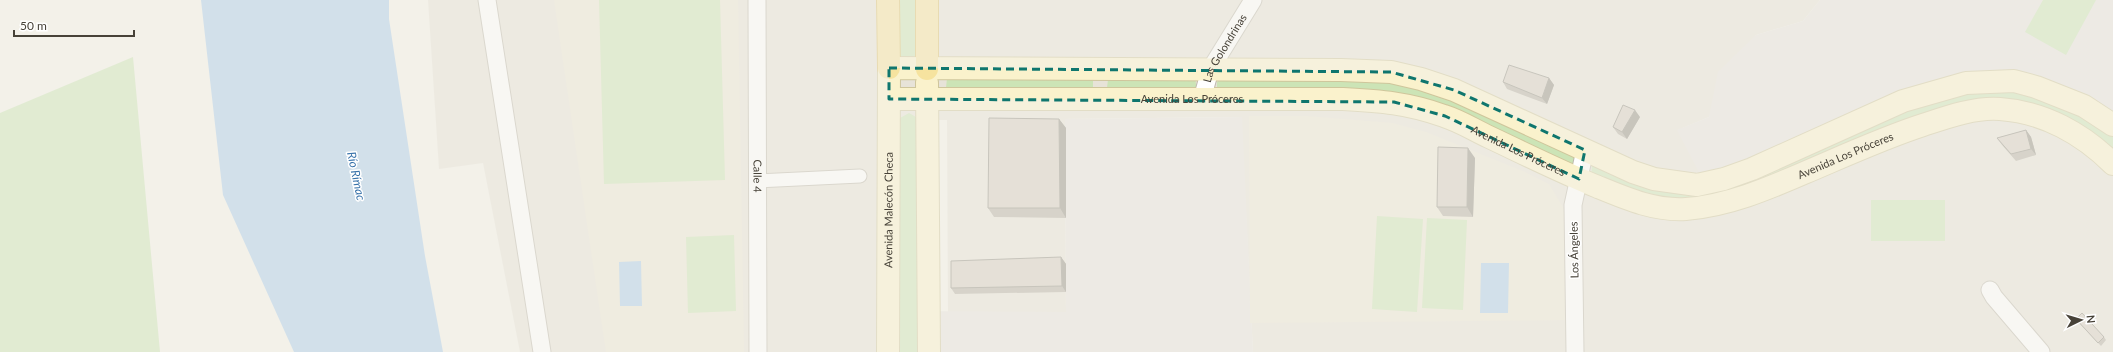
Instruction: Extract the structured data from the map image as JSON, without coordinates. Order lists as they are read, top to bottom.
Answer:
{
  "streets": {
    "main road": ["Avenida Los Próceres", "Avenida Malecón Checa"],
    "street": ["Las Golondrinas", "Calle 4", "Los Ángeles"]
  },
  "crossings": [
    ["Las Golondrinas", "Avenida Los Próceres"],
    ["Avenida Los Próceres", "Avenida Malecón Checa"],
    ["Avenida Los Próceres", "Los Ángeles"]
  ],
  "water": ["Río Rímac"],
  "scale_bar": "50 m",
  "north": "right"
}
